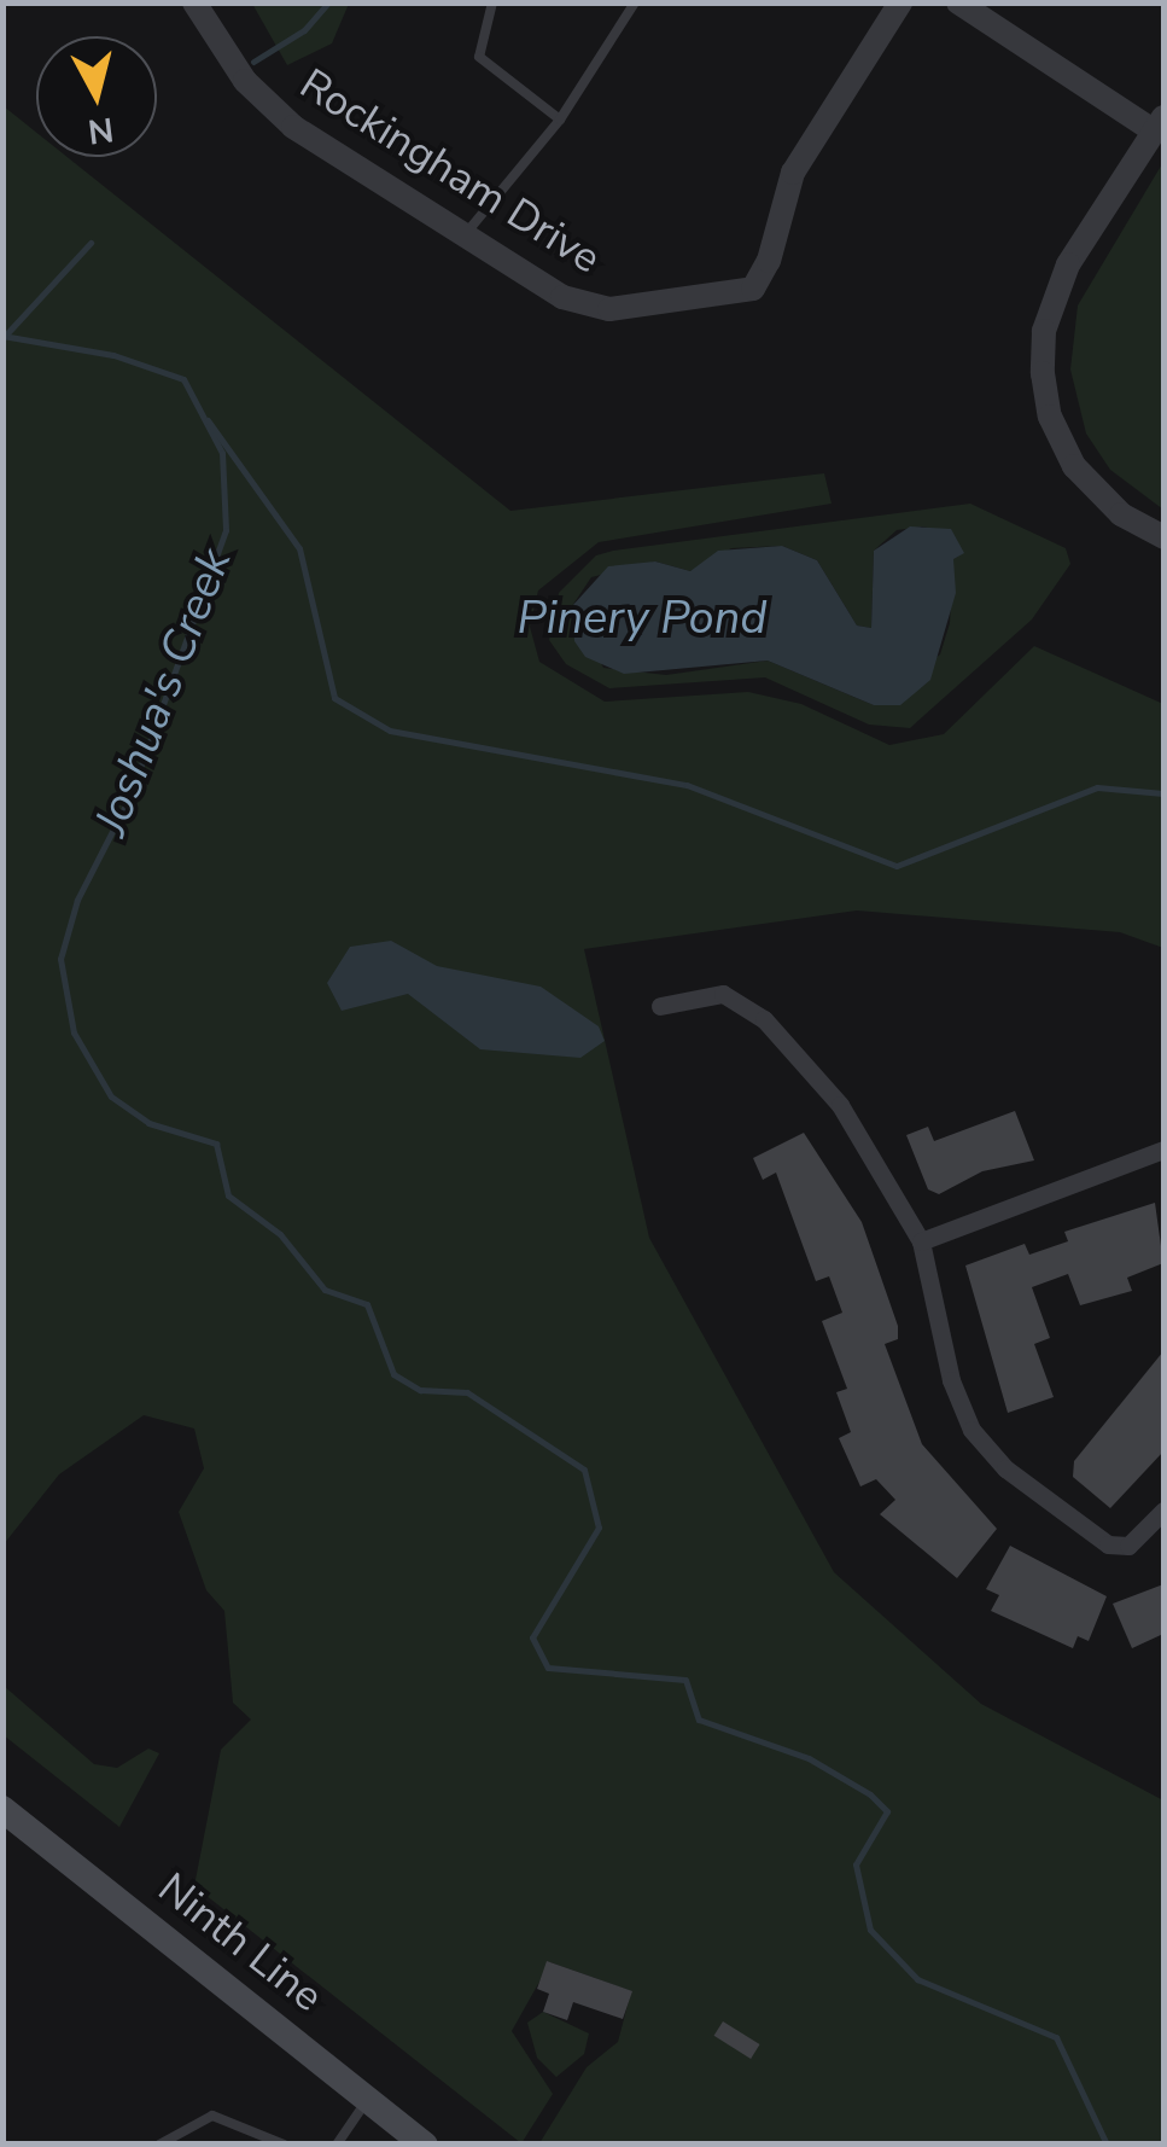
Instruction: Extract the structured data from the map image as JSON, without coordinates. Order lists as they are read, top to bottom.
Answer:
{
  "streets": {
    "main road": ["Ninth Line"],
    "street": ["Rockingham Drive"]
  },
  "water": ["Pinery Pond", "Joshua's Creek"],
  "north": "bottom"
}
